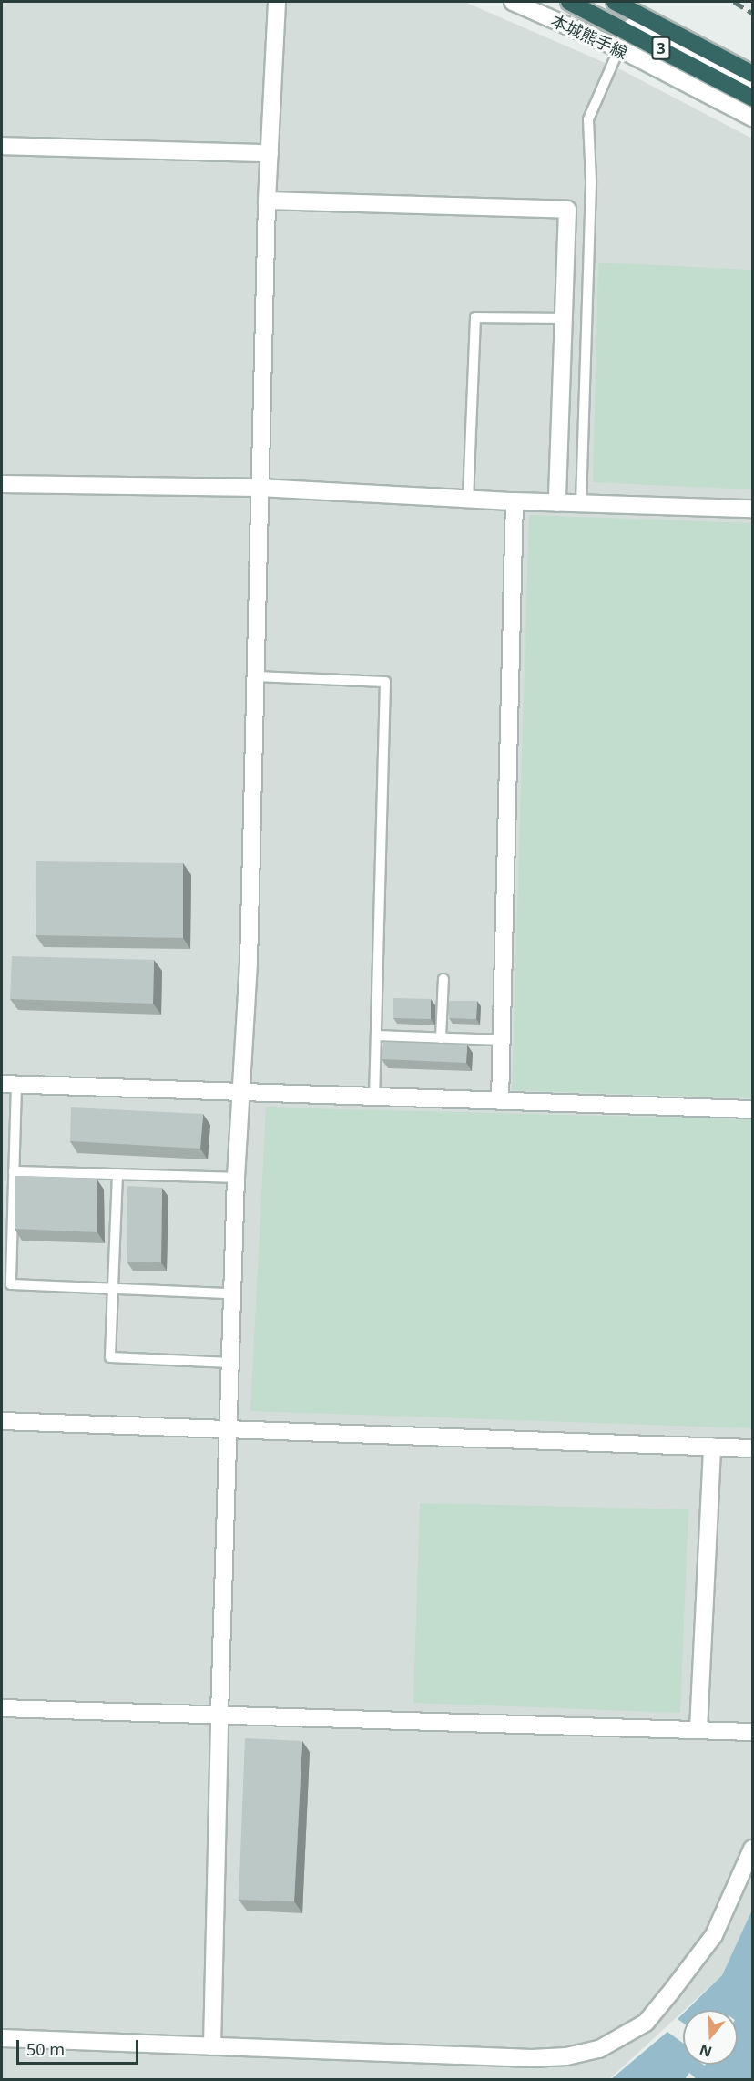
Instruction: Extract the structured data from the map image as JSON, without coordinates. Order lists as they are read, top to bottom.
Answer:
{
  "streets": {
    "highway": ["3"],
    "street": ["本城熊手線"]
  },
  "scale_bar": "50 m",
  "north": "bottom"
}
